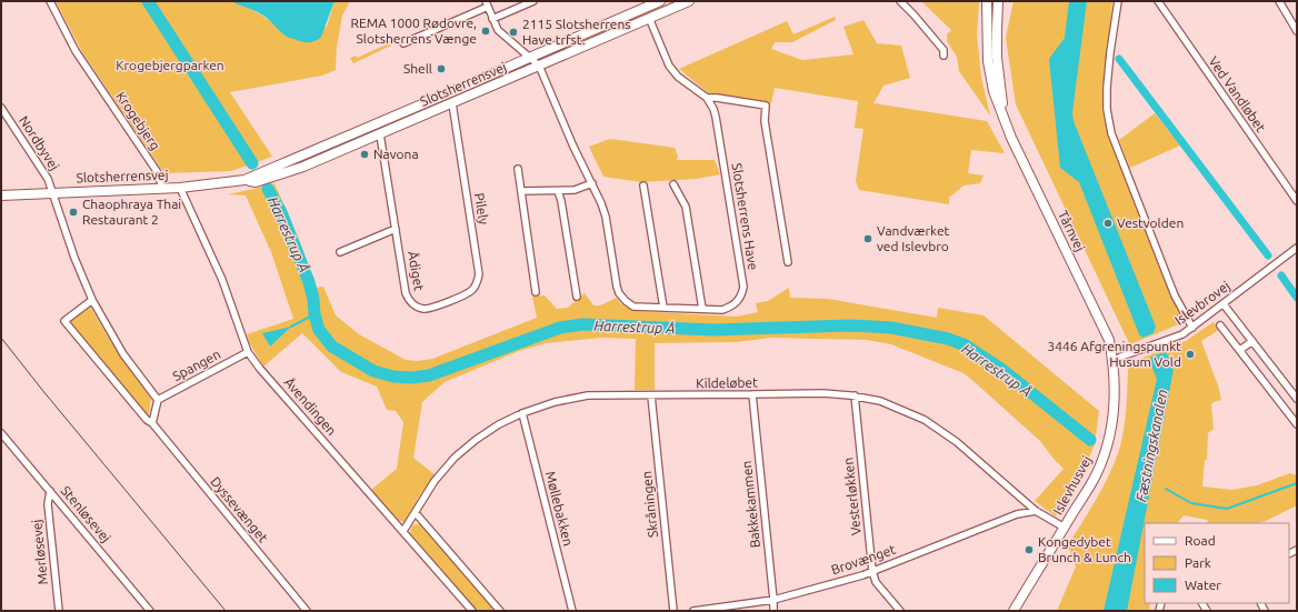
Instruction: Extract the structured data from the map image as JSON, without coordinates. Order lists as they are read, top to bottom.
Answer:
{
  "streets": {
    "street": [
      "Slotsherrensvej",
      "Ved Vandløbet",
      "Krogebjerg",
      "Nordbyvej",
      "Pilely",
      "Slotsherrens Have",
      "Tårnvej",
      "Ådiget",
      "Islevbrovej",
      "Spangen",
      "Kildeløbet",
      "Åvendingen",
      "Islevhusvej",
      "Vesterløkken",
      "Skråningen",
      "Bakkekammen",
      "Møllebakken",
      "Dyssevænget",
      "Stenløsevej",
      "Merløsevej",
      "Brovænget"
    ]
  },
  "crossings": [
    ["Slotsherrensvej", "Krogebjerg"],
    ["Slotsherrensvej", "Nordbyvej"],
    ["Slotsherrensvej", "Pilely"],
    ["Slotsherrensvej", "Slotsherrens Have"],
    ["Slotsherrensvej", "Ådiget"],
    ["Slotsherrensvej", "Åvendingen"],
    ["Pilely", "Ådiget"],
    ["Tårnvej", "Islevbrovej"],
    ["Tårnvej", "Islevhusvej"],
    ["Islevbrovej", "Islevhusvej"],
    ["Spangen", "Åvendingen"],
    ["Kildeløbet", "Åvendingen"],
    ["Kildeløbet", "Islevhusvej"],
    ["Kildeløbet", "Vesterløkken"],
    ["Kildeløbet", "Skråningen"],
    ["Kildeløbet", "Bakkekammen"],
    ["Kildeløbet", "Møllebakken"],
    ["Kildeløbet", "Brovænget"],
    ["Vesterløkken", "Brovænget"],
    ["Bakkekammen", "Brovænget"],
    ["Stenløsevej", "Merløsevej"]
  ],
  "water": ["Harrestrup Å", "Fæstningskanalen"],
  "parks": ["Krogebjergparken"],
  "places": [
    "REMA 1000 Rødovre, Slotsherrens Vænge",
    "2115 Slotsherrens Have trfst.",
    "Shell",
    "Navona",
    "Chaophraya Thai Restaurant 2",
    "Vestvolden",
    "Vandværket ved Islevbro",
    "3446 Afgreningspunkt Husum Vold",
    "Kongedybet Brunch & Lunch"
  ],
  "legend": ["Road", "Park", "Water"]
}
